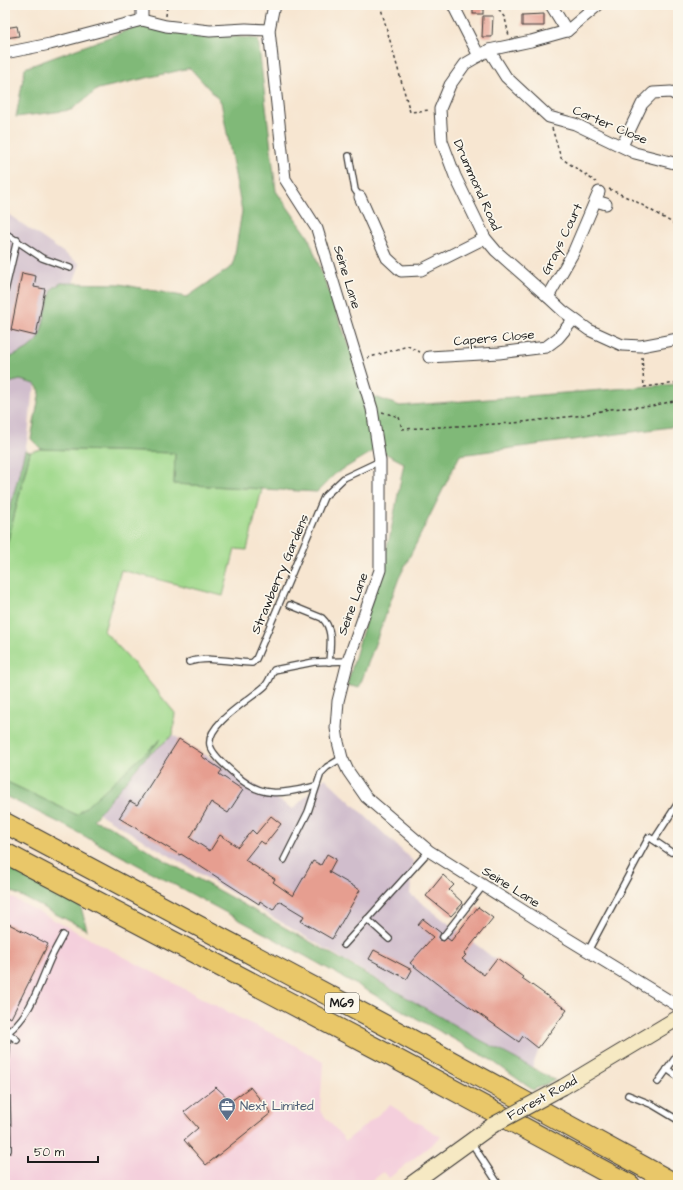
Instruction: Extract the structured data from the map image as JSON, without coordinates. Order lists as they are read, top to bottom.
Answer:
{
  "streets": {
    "highway": ["M69"],
    "street": [
      "Carter Close",
      "Drummond Road",
      "Grays Court",
      "Seine Lane",
      "Capers Close",
      "Forest Road"
    ],
    "lane": ["Strawberry Gardens"]
  },
  "crossings": [
    ["Carter Close", "Drummond Road"],
    ["Drummond Road", "Grays Court"],
    ["Drummond Road", "Capers Close"],
    ["Seine Lane", "Strawberry Gardens"]
  ],
  "places": {
    "office": ["Next Limited"]
  },
  "scale_bar": "50 m"
}
